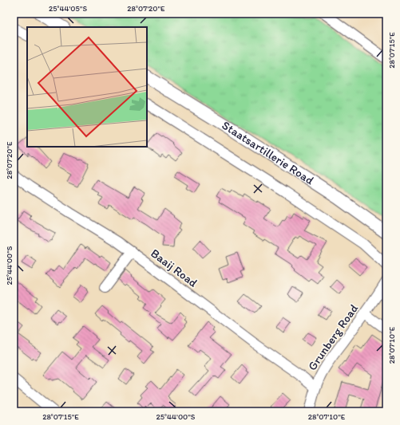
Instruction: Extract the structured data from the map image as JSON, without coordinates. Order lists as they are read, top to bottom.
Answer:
{
  "streets": {
    "street": ["Staatsartillerie Road", "Baaij Road", "Grunberg Road"]
  },
  "crossings": [
    ["Baaij Road", "Grunberg Road"]
  ],
  "coordinates": [
    "25°44'05\"S",
    "28°07'20\"E",
    "28°07'15\"E",
    "25°44'00\"S",
    "28°07'10\"E"
  ]
}
